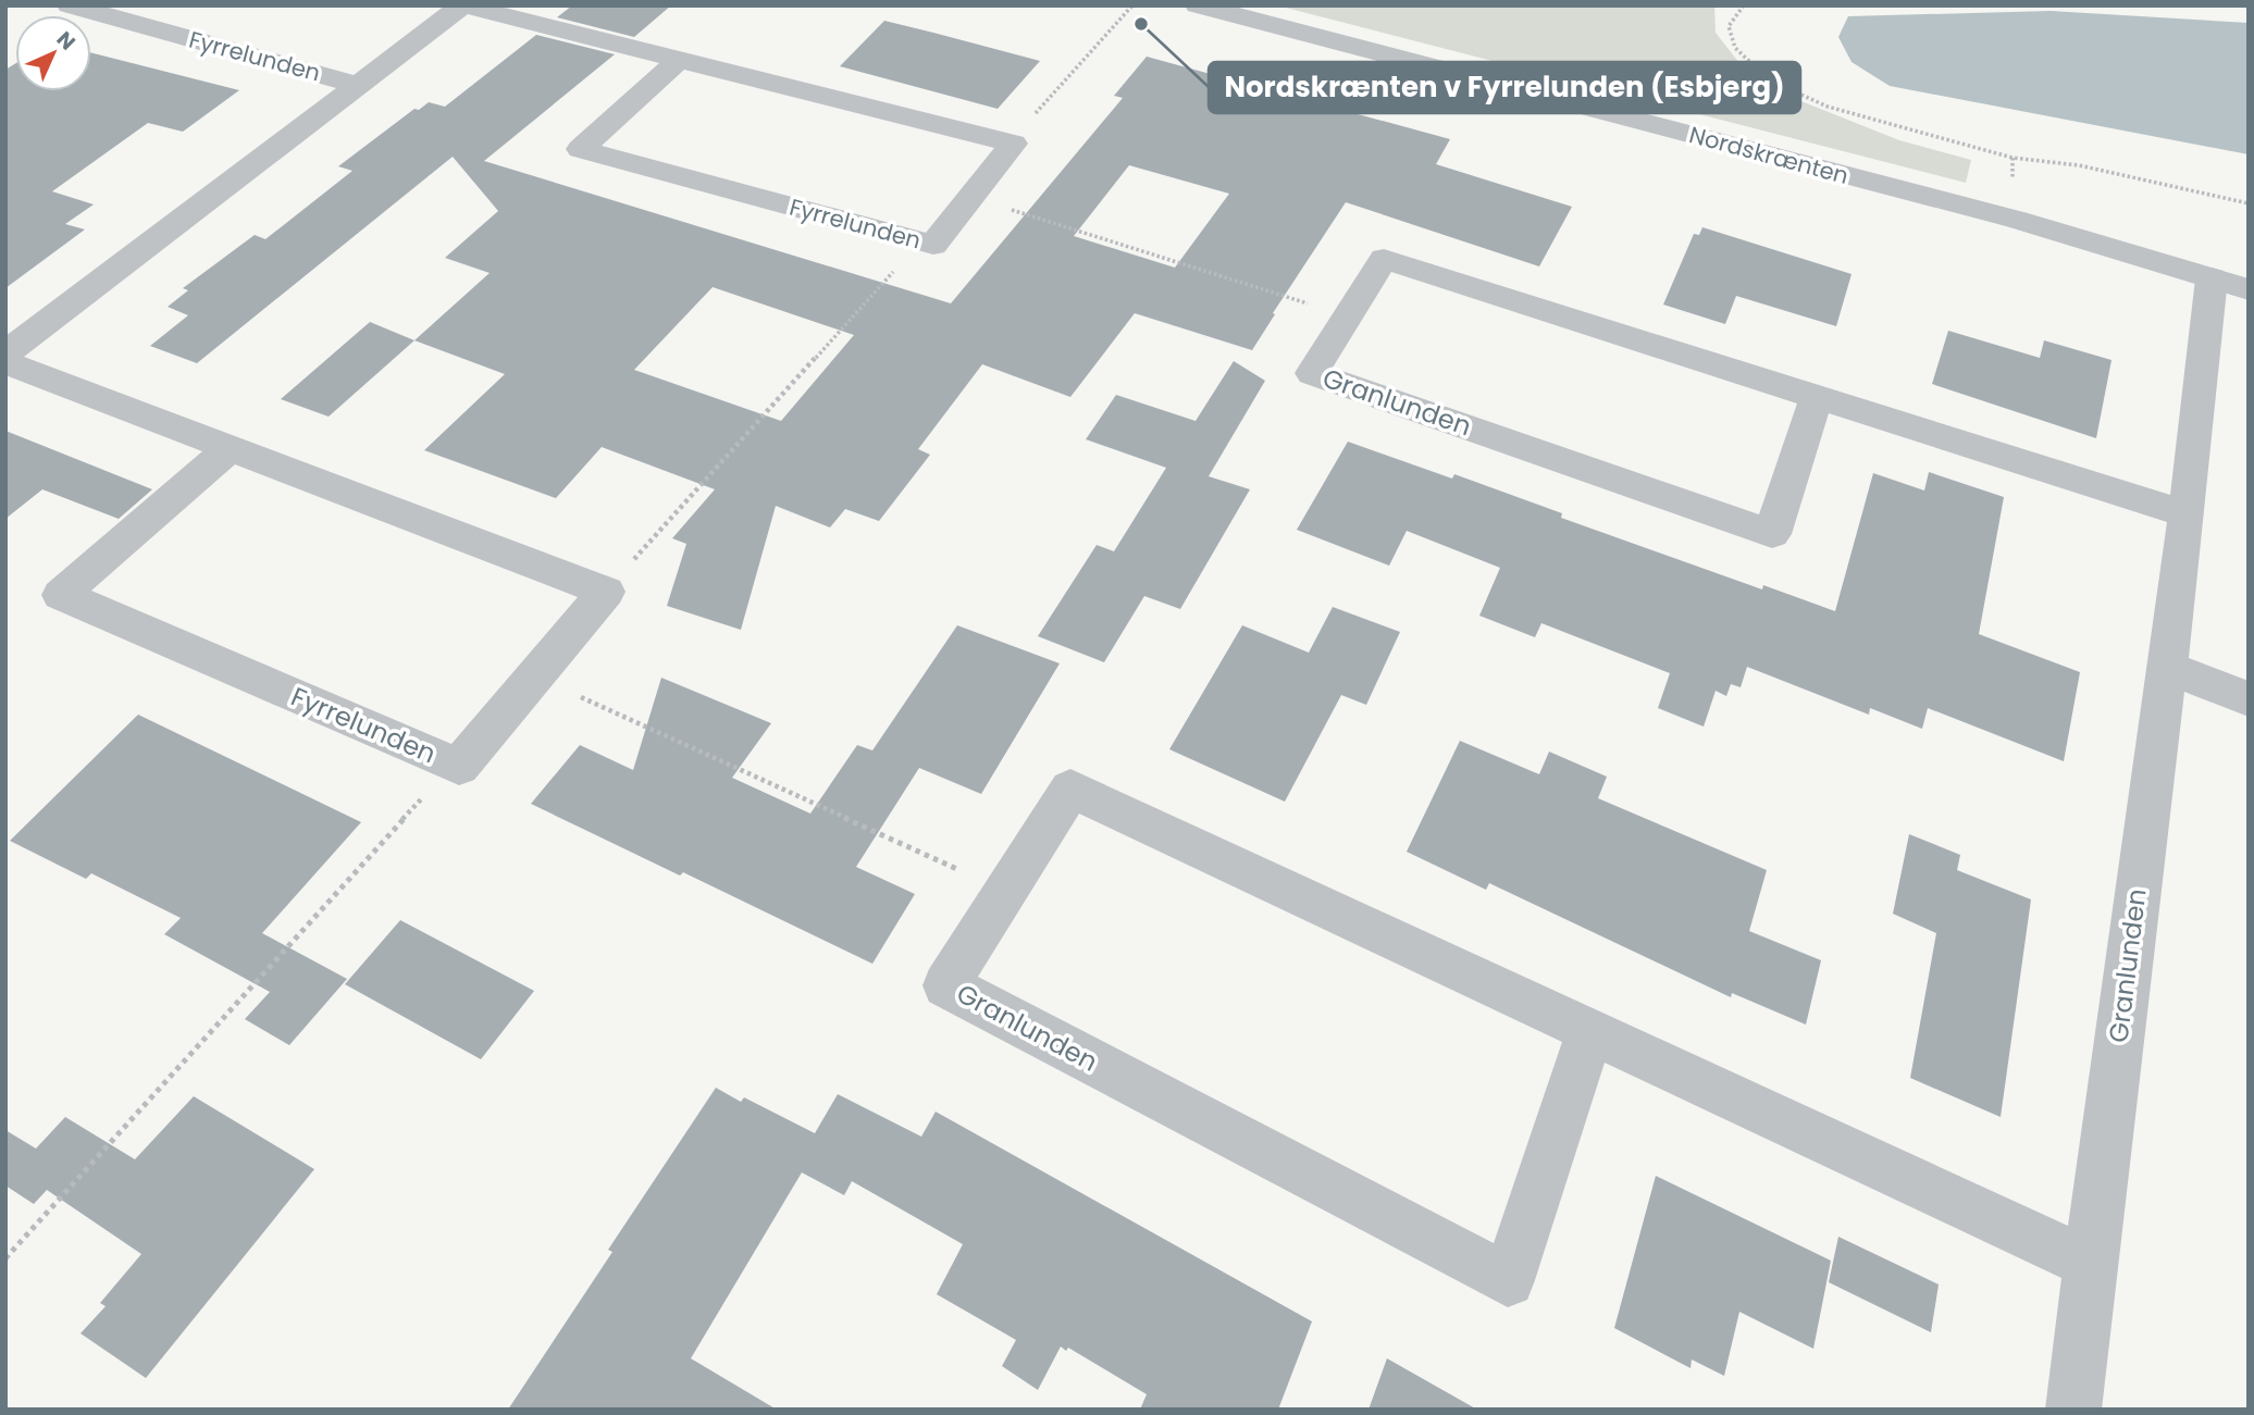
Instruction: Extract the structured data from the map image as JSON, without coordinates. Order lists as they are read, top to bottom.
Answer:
{
  "streets": {
    "street": ["Fyrrelunden", "Nordskrænten", "Granlunden"]
  },
  "crossings": [
    ["Nordskrænten", "Granlunden"]
  ],
  "places": ["Nordskrænten v Fyrrelunden (Esbjerg)"],
  "north": "top right"
}
